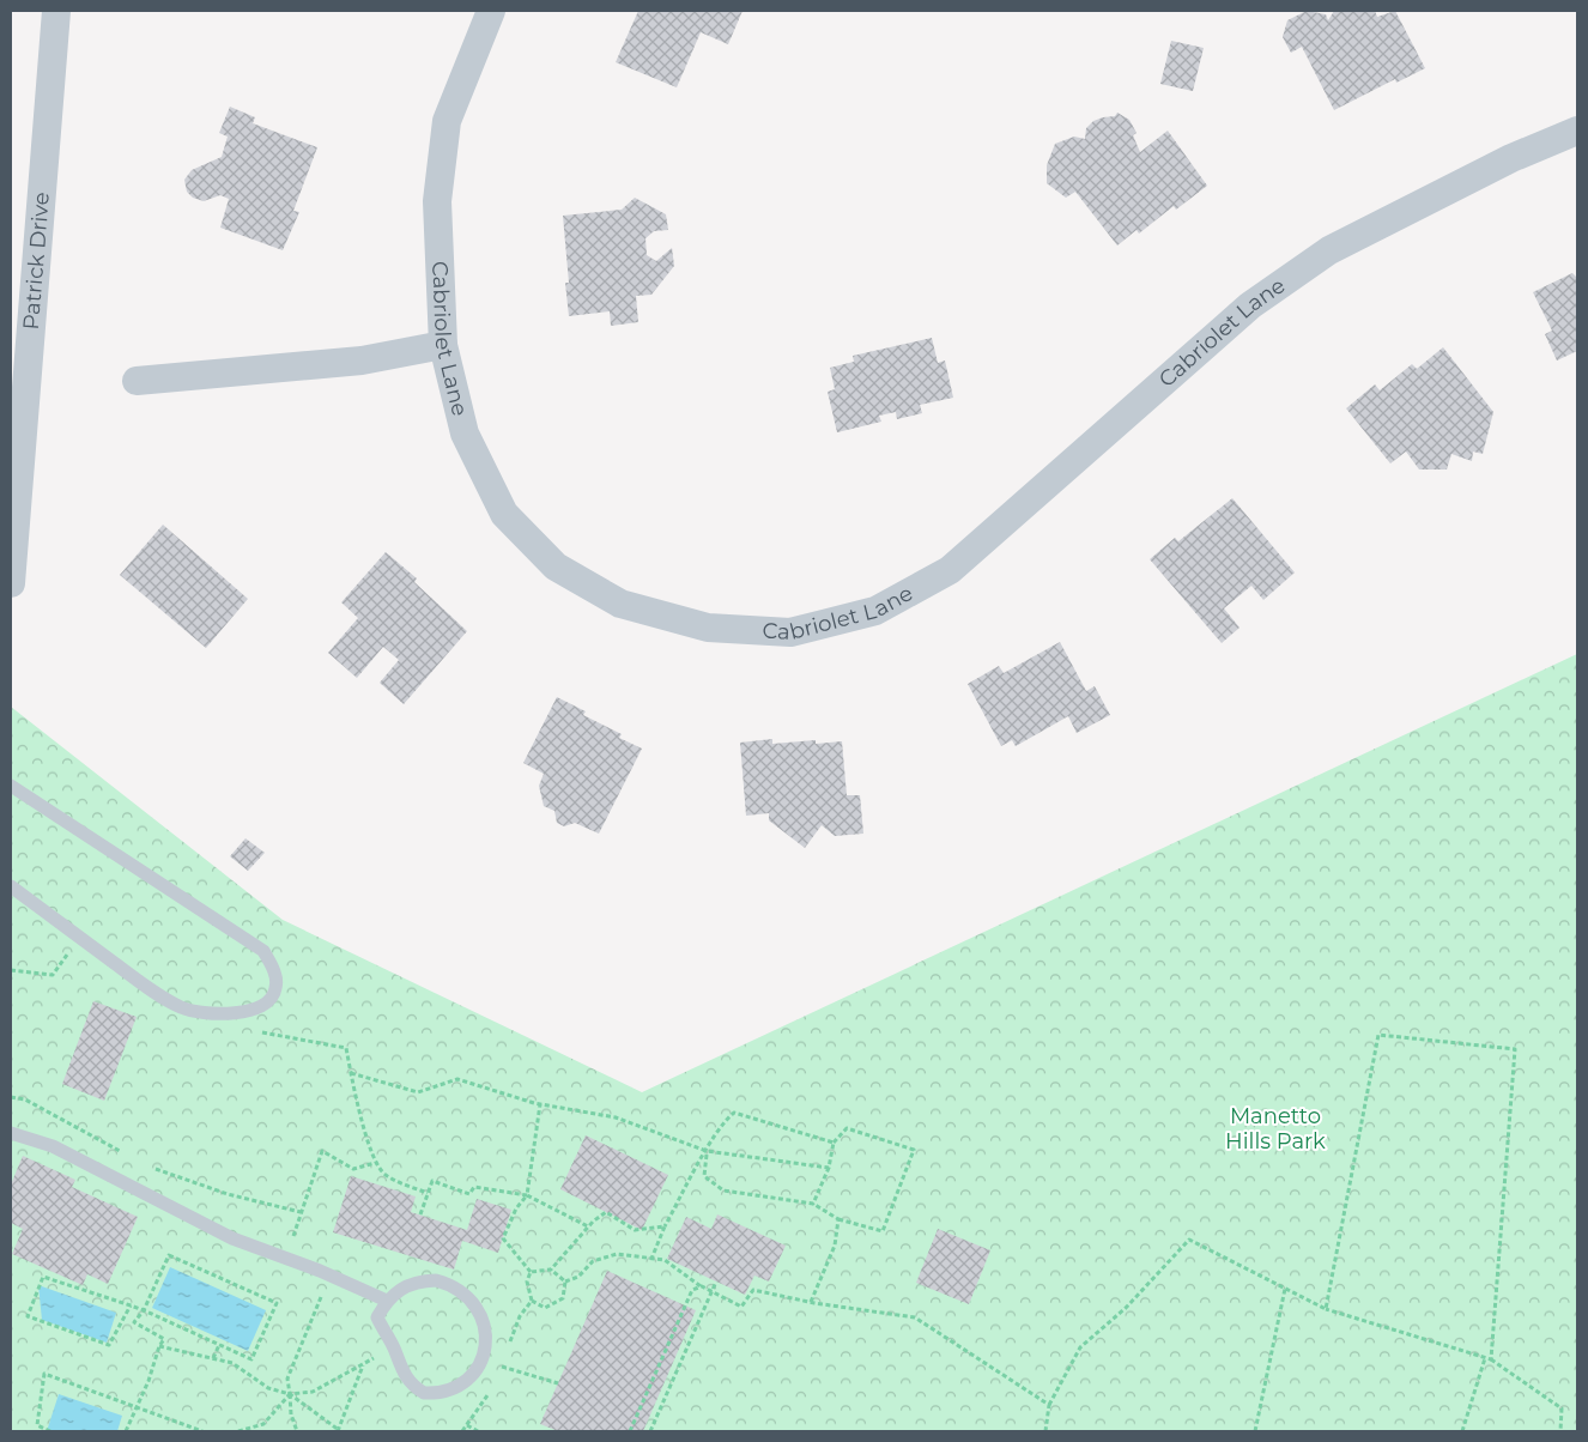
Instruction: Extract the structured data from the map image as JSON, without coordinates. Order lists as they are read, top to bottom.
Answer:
{
  "streets": {
    "street": ["Patrick Drive", "Cabriolet Lane"]
  },
  "parks": ["Manetto Hills Park"]
}
